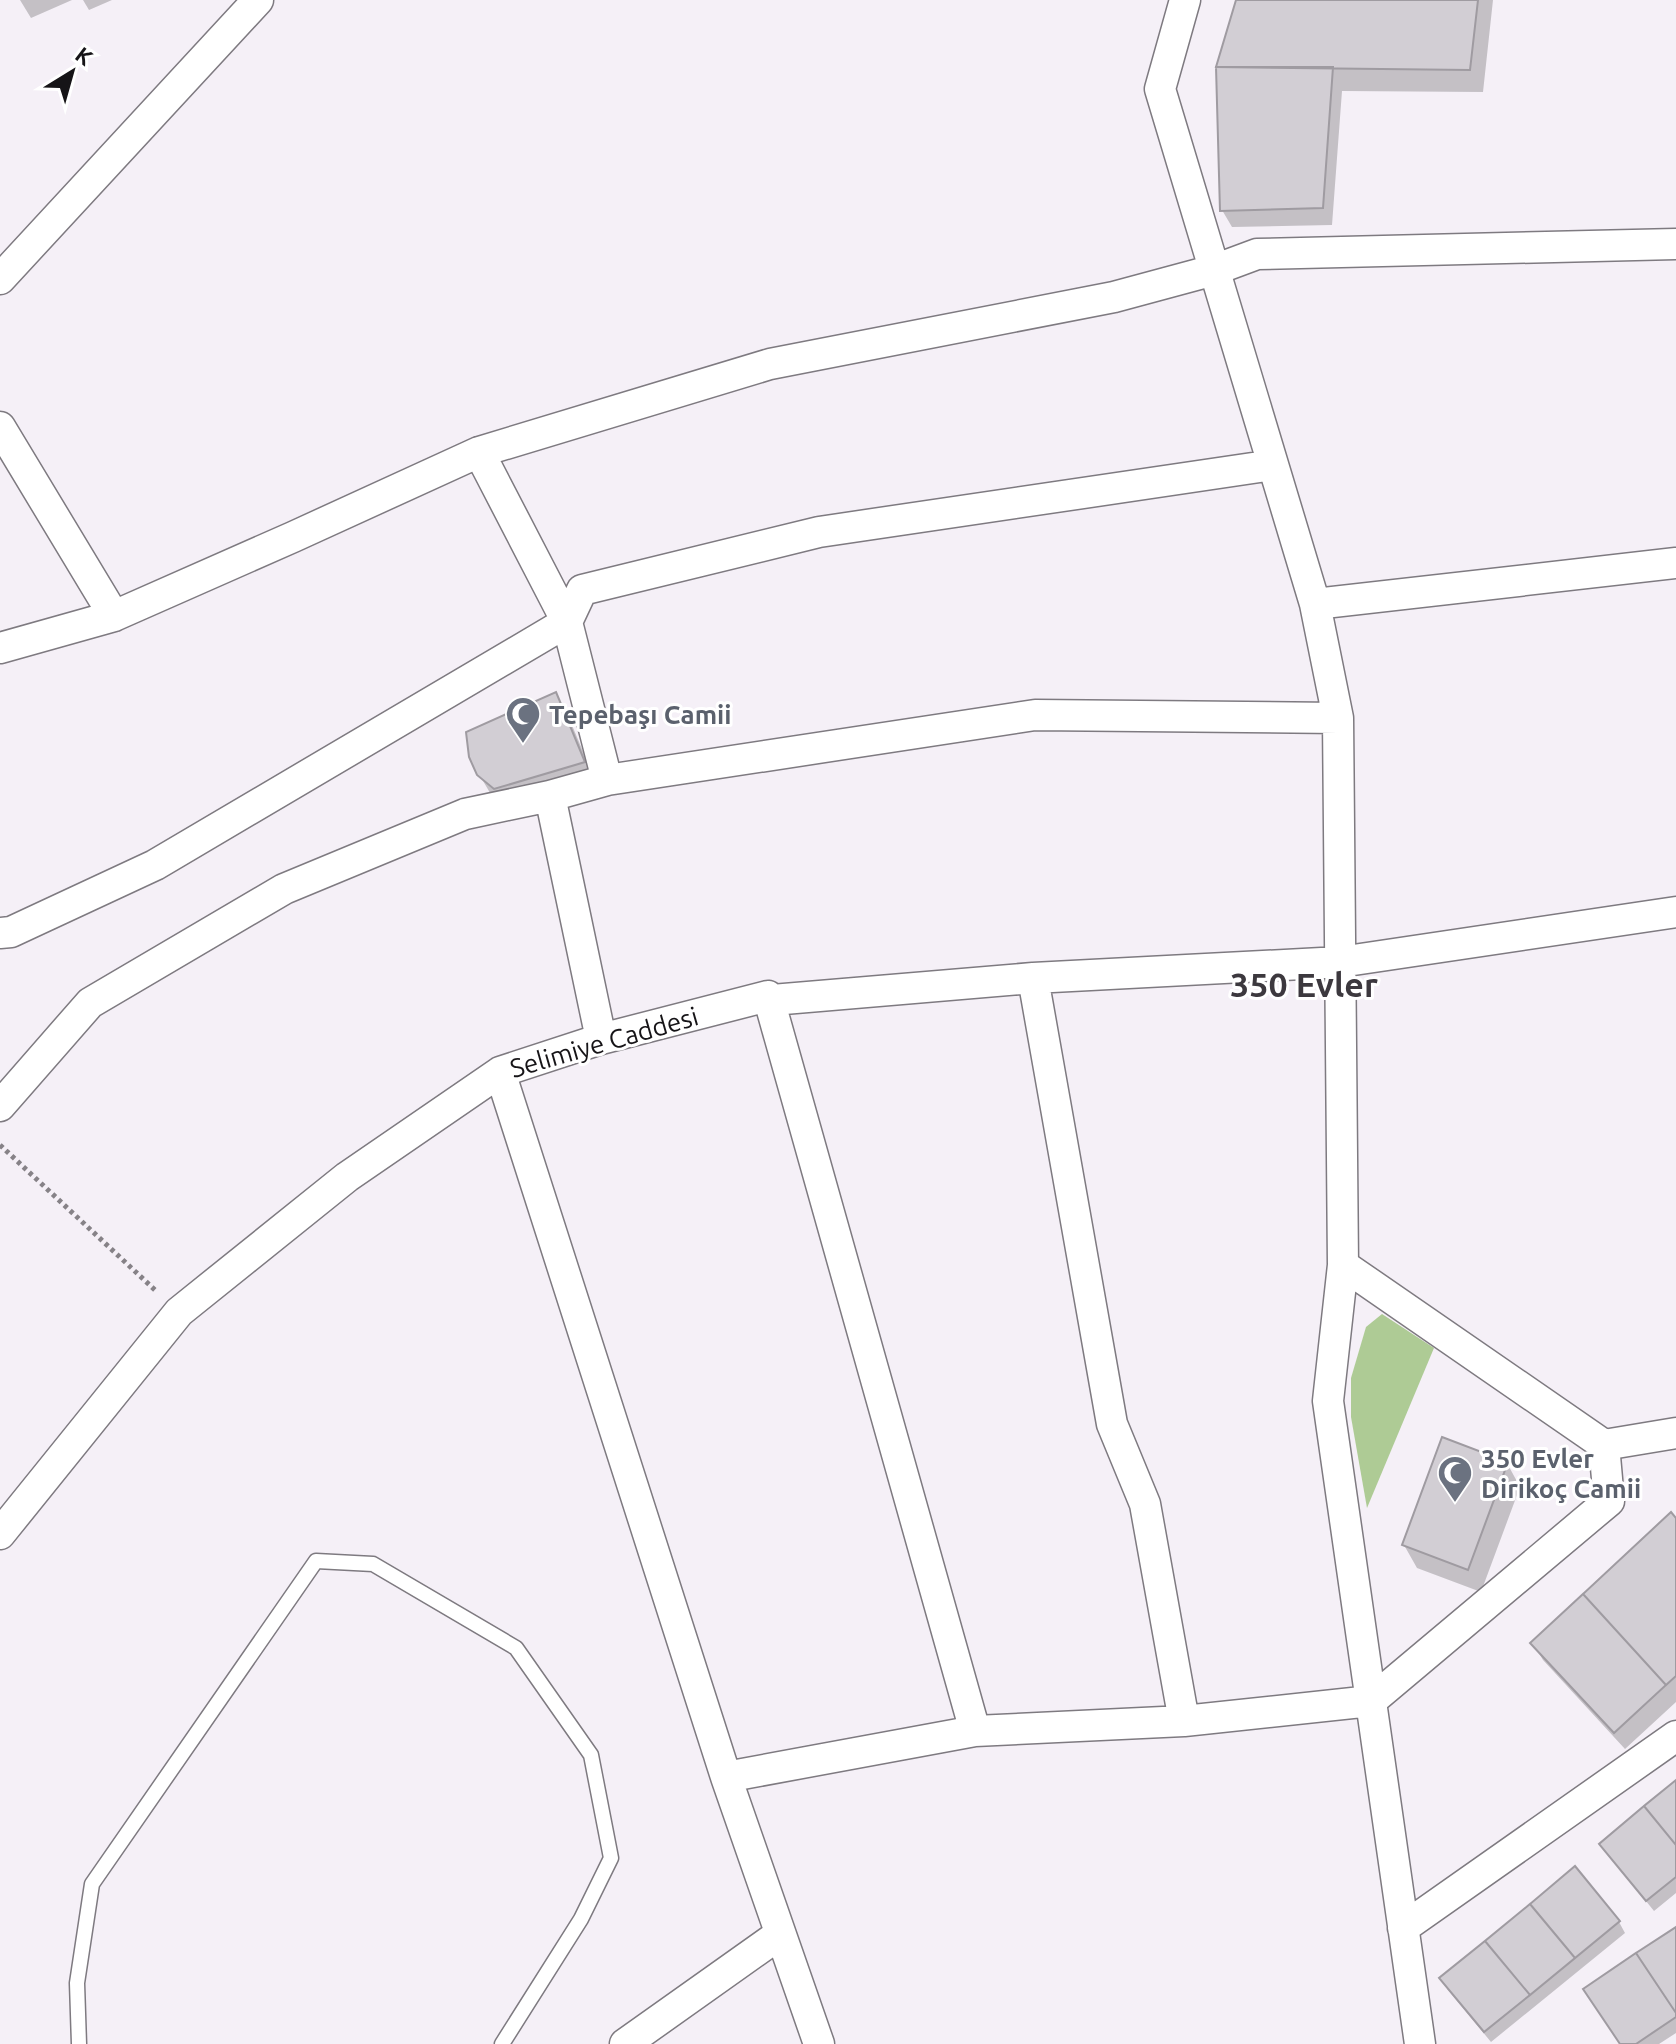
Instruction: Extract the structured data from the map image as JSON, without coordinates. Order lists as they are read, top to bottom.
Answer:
{
  "streets": {
    "street": ["Selimiye Caddesi"]
  },
  "districts": ["350 Evler"],
  "places": {
    "mosque": ["Tepebaşı Camii", "350 Evler Dirikoç Camii"]
  },
  "north": "top right"
}
